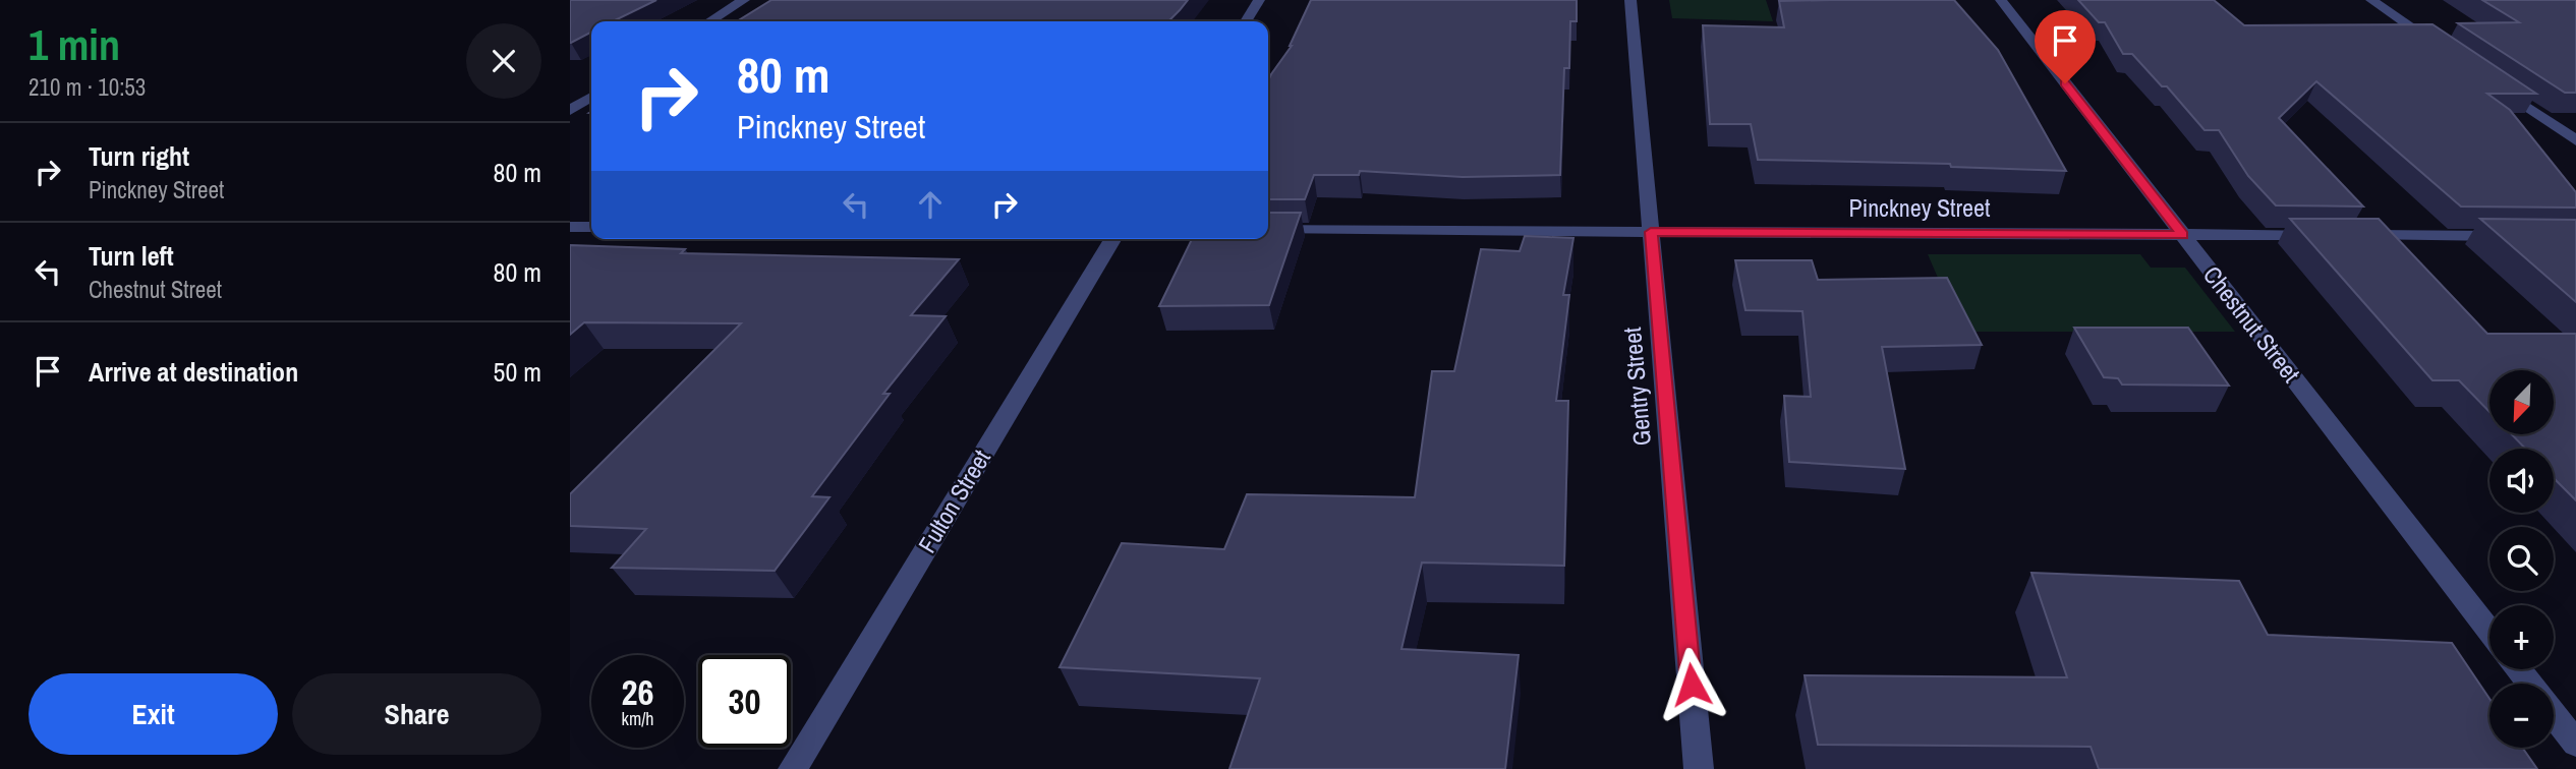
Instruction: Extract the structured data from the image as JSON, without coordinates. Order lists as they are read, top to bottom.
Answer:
{
  "streets": {
    "street": [
      "Pinckney Street",
      "Chestnut Street",
      "Gentry Street",
      "Fulton Street"
    ]
  },
  "crossings": [
    ["Pinckney Street", "Chestnut Street"],
    ["Pinckney Street", "Gentry Street"]
  ],
  "north": "bottom left",
  "page": {
    "heading": ["1 min", "210 m · 10:53"],
    "turn": ["80 m", "Pinckney Street"],
    "list": [
      {
        "name": "Turn right",
        "note": "Pinckney Street",
        "value": "80 m"
      },
      {
        "name": "Turn left",
        "note": "Chestnut Street",
        "value": "80 m"
      },
      {
        "name": "Arrive at destination",
        "value": "50 m"
      }
    ],
    "map_buttons": ["+", "−"],
    "speed": "26 km/h",
    "limit": "30",
    "buttons": ["Exit", "Share"]
  }
}
